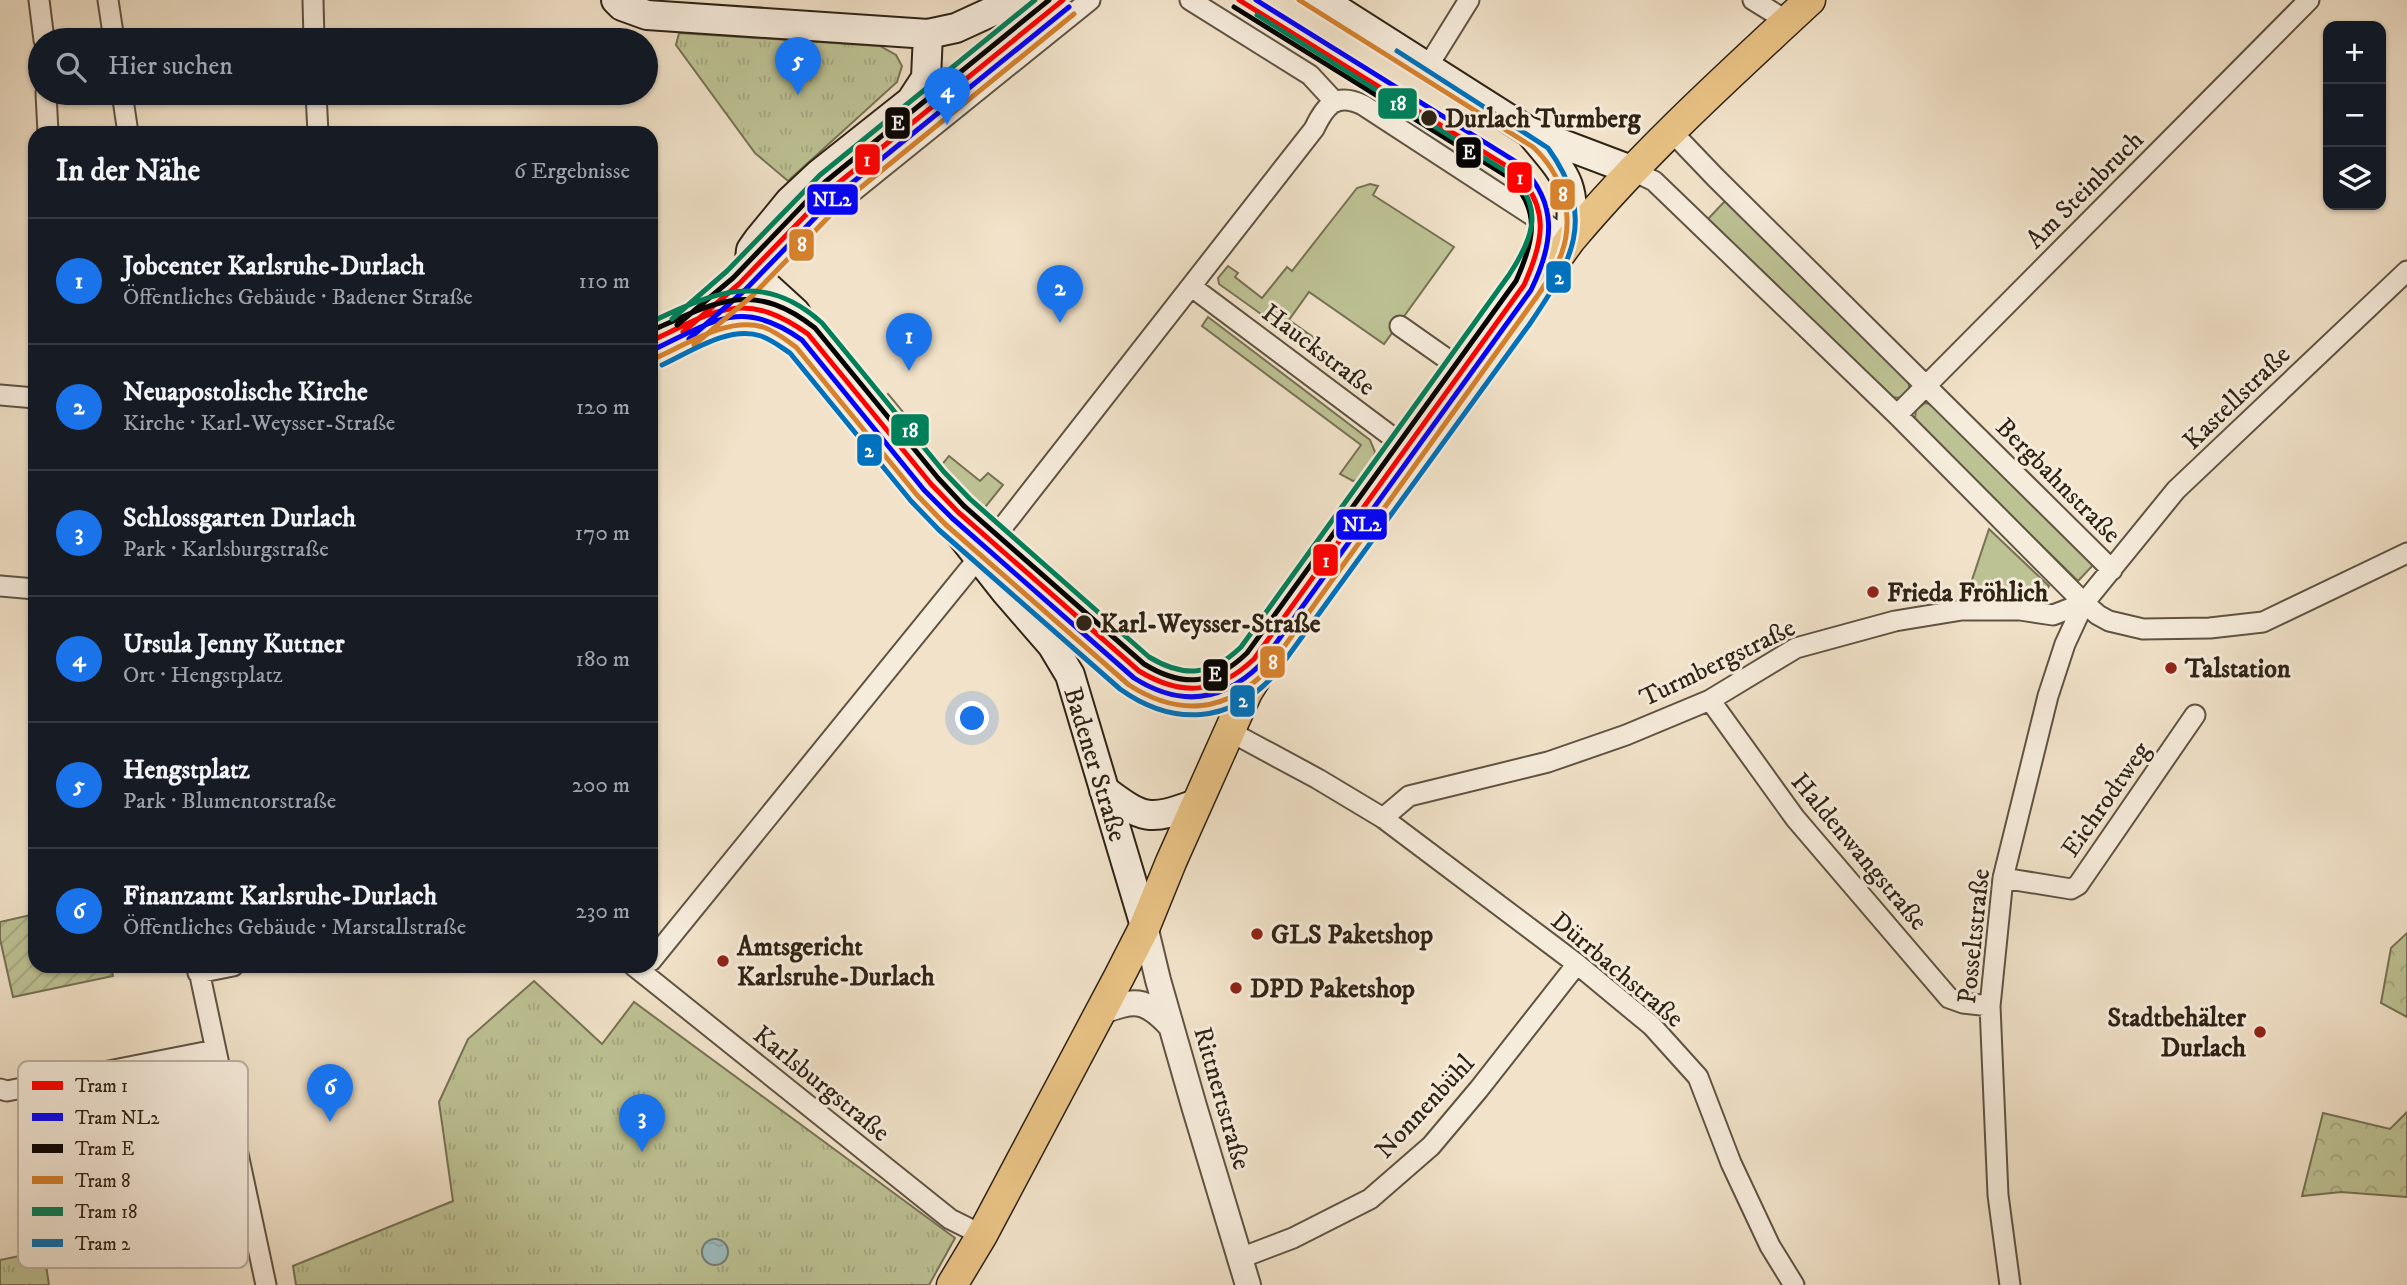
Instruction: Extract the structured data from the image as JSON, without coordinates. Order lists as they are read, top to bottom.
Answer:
{
  "streets": {
    "main road": ["Badener Straße"],
    "street": [
      "Am Steinbruch",
      "Hauckstraße",
      "Kastellstraße",
      "Bergbahnstraße",
      "Turmbergstraße",
      "Eichrodtweg",
      "Haldenwangstraße",
      "Posseltstraße",
      "Dürrbachstraße",
      "Karlsburgstraße",
      "Rittnertstraße",
      "Nonnenbühl"
    ]
  },
  "crossings": [
    ["Am Steinbruch", "Bergbahnstraße"],
    ["Kastellstraße", "Bergbahnstraße"],
    ["Bergbahnstraße", "Turmbergstraße"],
    ["Bergbahnstraße", "Posseltstraße"],
    ["Turmbergstraße", "Haldenwangstraße"],
    ["Turmbergstraße", "Posseltstraße"],
    ["Turmbergstraße", "Dürrbachstraße"],
    ["Badener Straße", "Rittnertstraße"],
    ["Eichrodtweg", "Posseltstraße"],
    ["Haldenwangstraße", "Posseltstraße"],
    ["Dürrbachstraße", "Nonnenbühl"],
    ["Rittnertstraße", "Nonnenbühl"]
  ],
  "places": [
    "Durlach Turmberg",
    "Frieda Fröhlich",
    "Karl-Weysser-Straße",
    "Talstation",
    "GLS Paketshop",
    "Amtsgericht Karlsruhe-Durlach",
    "DPD Paketshop",
    "Stadtbehälter Durlach"
  ],
  "lines": [
    "tram line 1",
    "tram line NL2",
    "tram line E",
    "tram line 8",
    "tram line 18",
    "tram line 2"
  ],
  "legend": [
    "Tram 1",
    "Tram NL2",
    "Tram E",
    "Tram 8",
    "Tram 18",
    "Tram 2"
  ],
  "page": {
    "map_buttons": ["+", "−"],
    "search": "Hier suchen",
    "pins": [
      "5",
      "4",
      "2",
      "1",
      "6",
      "3"
    ],
    "heading": ["In der Nähe", "6 Ergebnisse"],
    "list": [
      {
        "mark": "1",
        "name": "Jobcenter Karlsruhe-Durlach",
        "note": "Öffentliches Gebäude · Badener Straße",
        "value": "110 m"
      },
      {
        "mark": "2",
        "name": "Neuapostolische Kirche",
        "note": "Kirche · Karl-Weysser-Straße",
        "value": "120 m"
      },
      {
        "mark": "3",
        "name": "Schlossgarten Durlach",
        "note": "Park · Karlsburgstraße",
        "value": "170 m"
      },
      {
        "mark": "4",
        "name": "Ursula Jenny Kuttner",
        "note": "Ort · Hengstplatz",
        "value": "180 m"
      },
      {
        "mark": "5",
        "name": "Hengstplatz",
        "note": "Park · Blumentorstraße",
        "value": "200 m"
      },
      {
        "mark": "6",
        "name": "Finanzamt Karlsruhe-Durlach",
        "note": "Öffentliches Gebäude · Marstallstraße",
        "value": "230 m"
      }
    ]
  }
}
